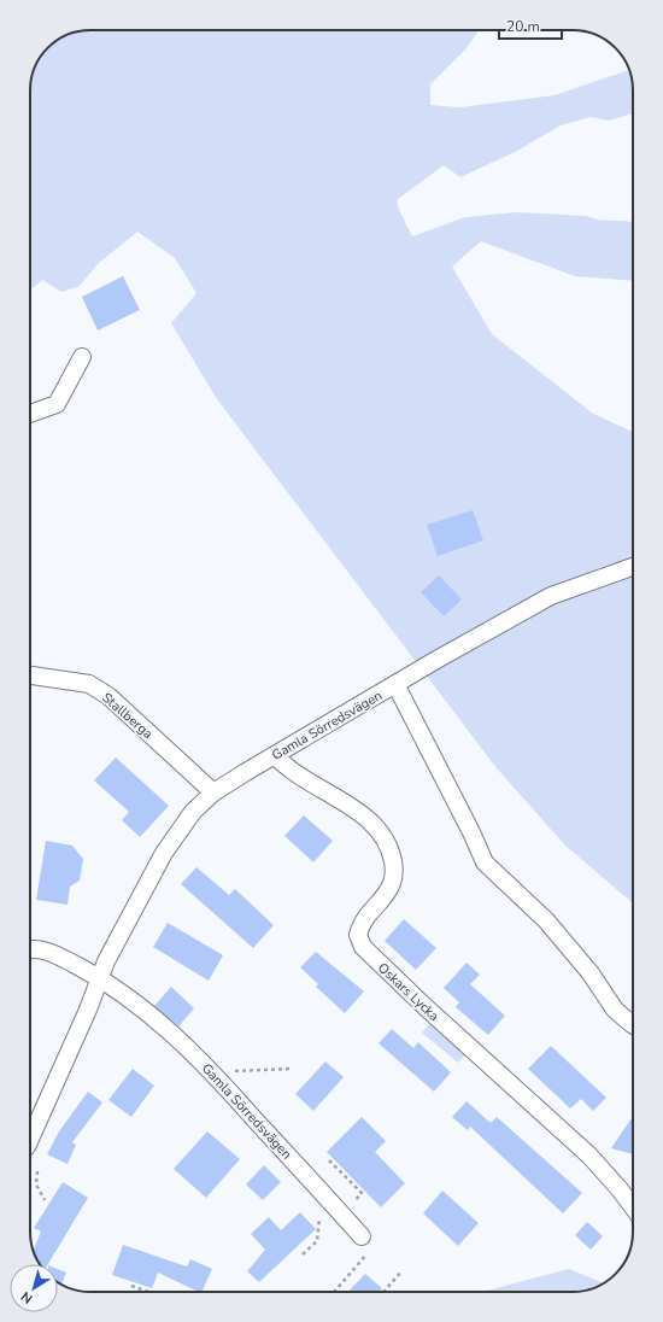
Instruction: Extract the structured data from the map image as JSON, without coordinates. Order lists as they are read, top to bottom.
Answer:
{
  "streets": {
    "street": ["Stallberga", "Gamla Sörredsvägen", "Oskars Lycka"]
  },
  "crossings": [
    ["Stallberga", "Gamla Sörredsvägen"],
    ["Gamla Sörredsvägen", "Oskars Lycka"]
  ],
  "scale_bar": "20 m",
  "north": "bottom left"
}
